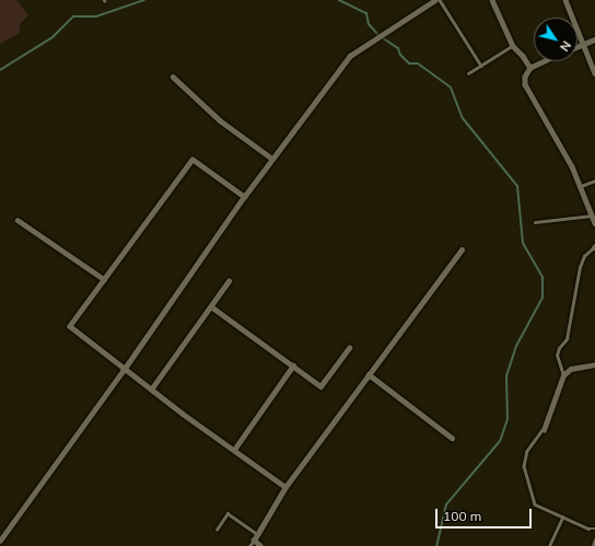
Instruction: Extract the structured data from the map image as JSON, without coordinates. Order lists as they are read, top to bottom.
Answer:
{
  "scale_bar": "100 m",
  "north": "bottom right"
}
